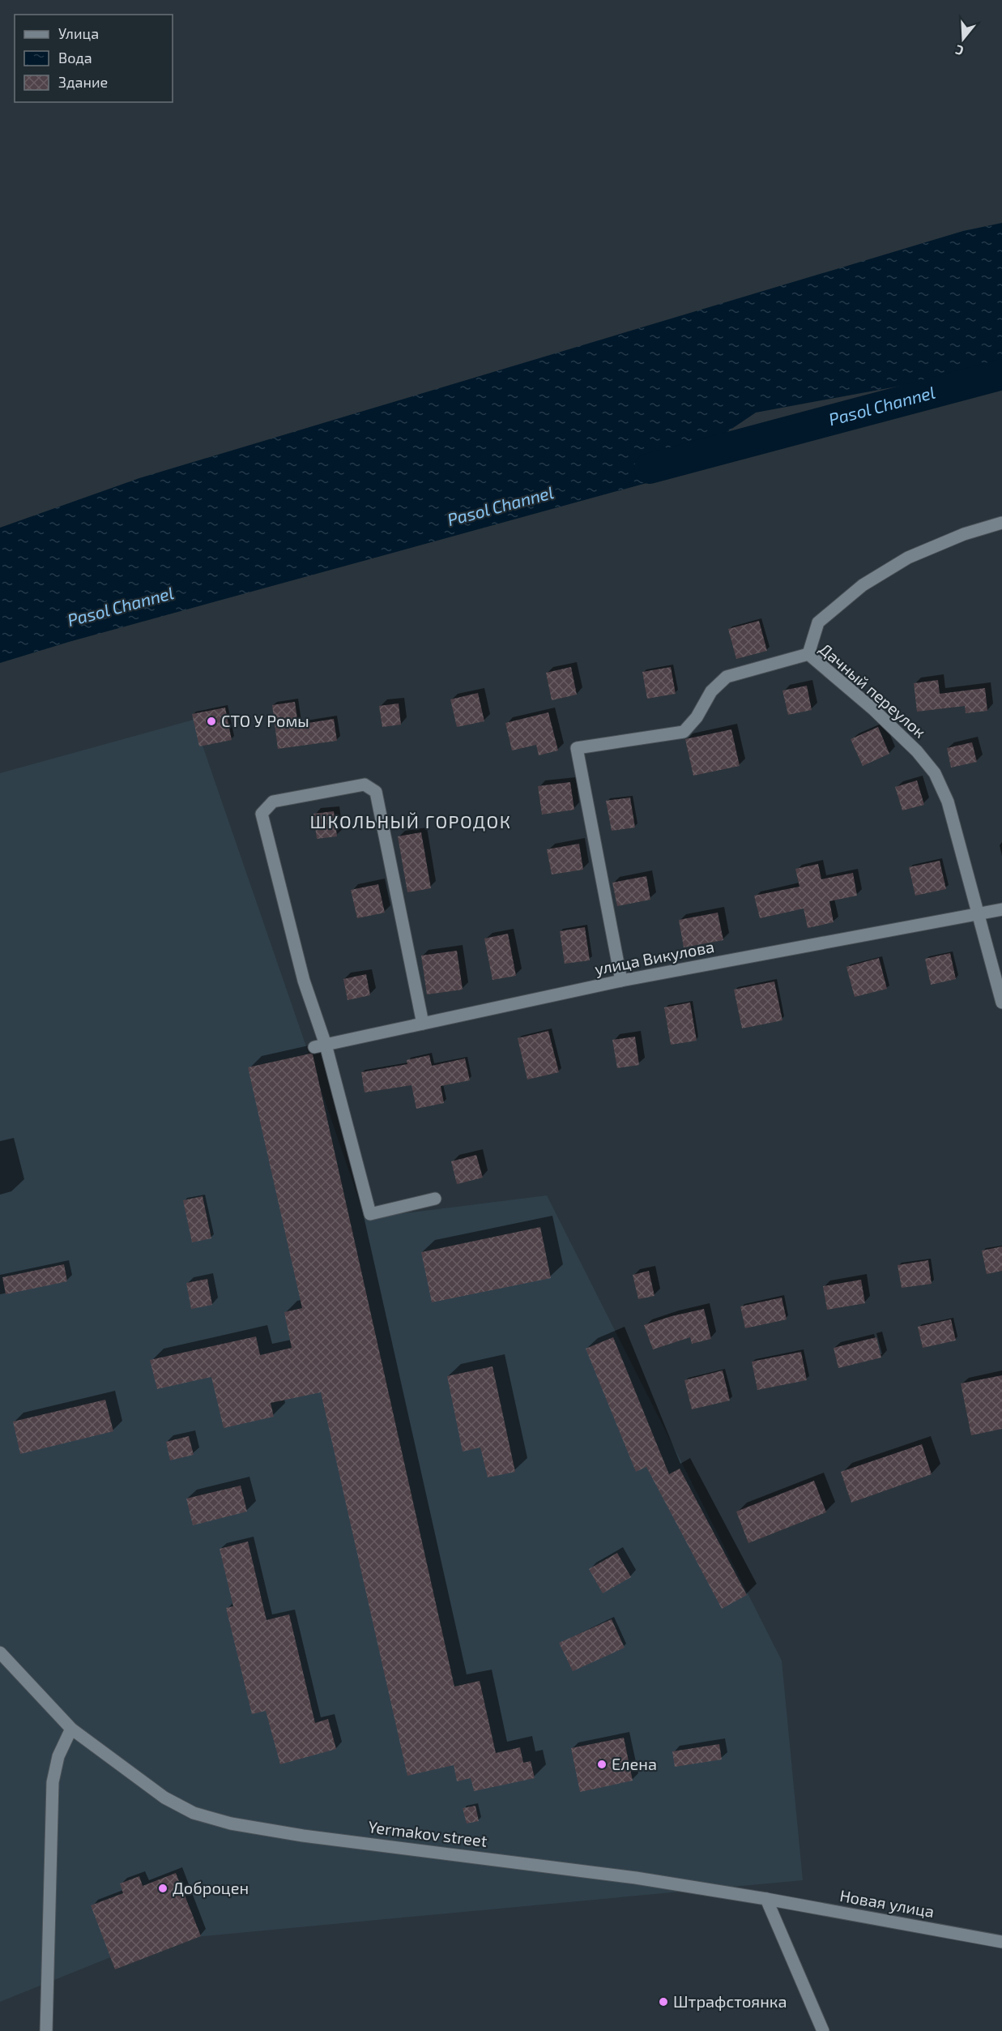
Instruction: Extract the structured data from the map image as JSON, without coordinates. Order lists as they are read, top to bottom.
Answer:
{
  "streets": {
    "street": [
      "Дачный переулок",
      "улица Викулова",
      "Yermakov street",
      "Новая улица"
    ]
  },
  "crossings": [
    ["Дачный переулок", "улица Викулова"],
    ["Yermakov street", "Новая улица"]
  ],
  "districts": ["ШКОЛЬНЫЙ ГОРОДОК"],
  "water": ["Pasol Channel"],
  "places": [
    "СТО У Ромы",
    "Елена",
    "Доброцен",
    "Штрафстоянка"
  ],
  "legend": ["Улица", "Вода", "Здание"],
  "north": "bottom"
}
